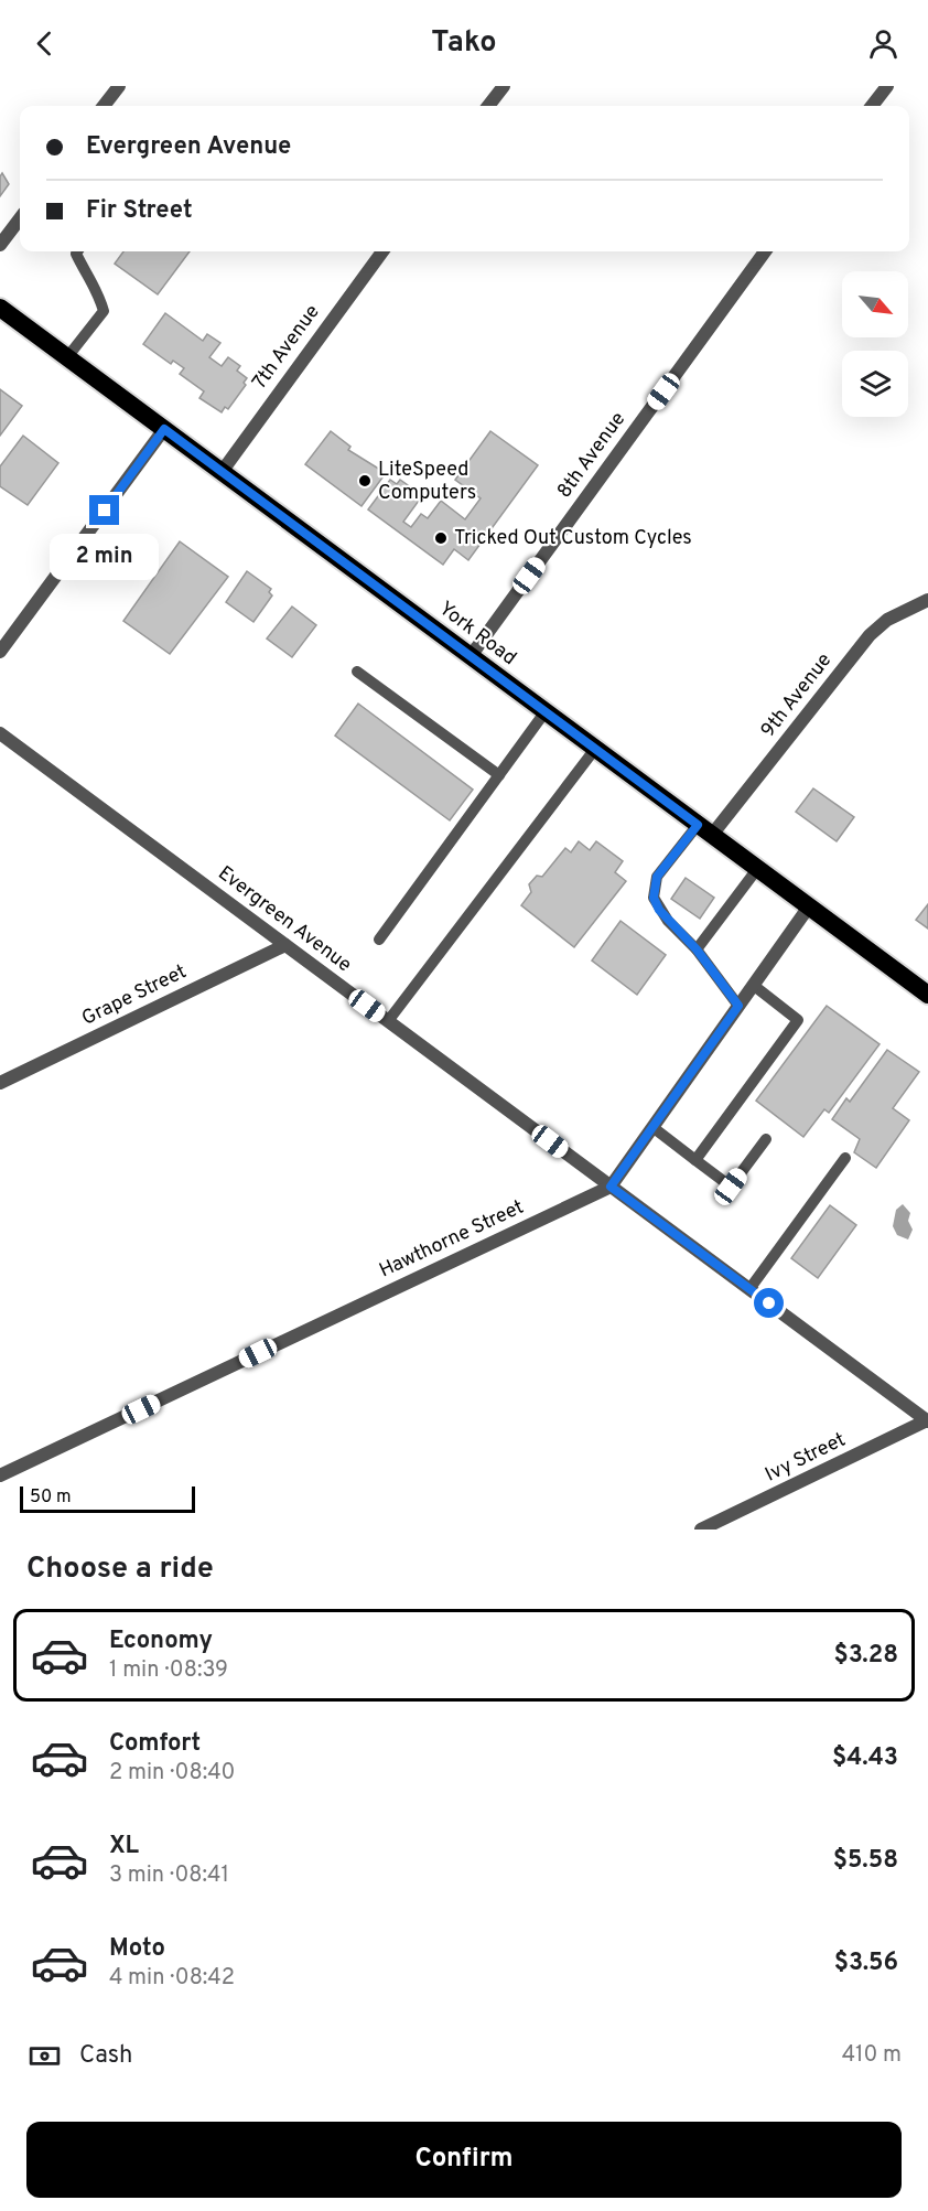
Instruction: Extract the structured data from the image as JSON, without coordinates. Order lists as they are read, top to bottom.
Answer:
{
  "streets": {
    "highway": ["York Road"],
    "street": [
      "7th Avenue",
      "8th Avenue",
      "9th Avenue",
      "Evergreen Avenue",
      "Grape Street",
      "Hawthorne Street",
      "Ivy Street"
    ]
  },
  "crossings": [
    ["7th Avenue", "York Road"],
    ["8th Avenue", "York Road"],
    ["York Road", "9th Avenue"],
    ["York Road", "Hawthorne Street"],
    ["Evergreen Avenue", "Grape Street"],
    ["Evergreen Avenue", "Hawthorne Street"],
    ["Evergreen Avenue", "Ivy Street"]
  ],
  "places": ["LiteSpeed Computers", "Tricked Out Custom Cycles"],
  "scale_bar": "50 m",
  "north": "bottom right",
  "page": {
    "header": "Tako",
    "banner": ["Evergreen Avenue", "Fir Street"],
    "bubble": "2 min",
    "scale": "50 m",
    "heading": "Choose a ride",
    "list": [
      {
        "name": "Economy",
        "note": "1 min · 08:39",
        "value": "$3.28"
      },
      {
        "name": "Comfort",
        "note": "2 min · 08:40",
        "value": "$4.43"
      },
      {
        "name": "XL",
        "note": "3 min · 08:41",
        "value": "$5.58"
      },
      {
        "name": "Moto",
        "note": "4 min · 08:42",
        "value": "$3.56"
      }
    ],
    "pay": ["Cash", "410 m"],
    "buttons": "Confirm"
  }
}
